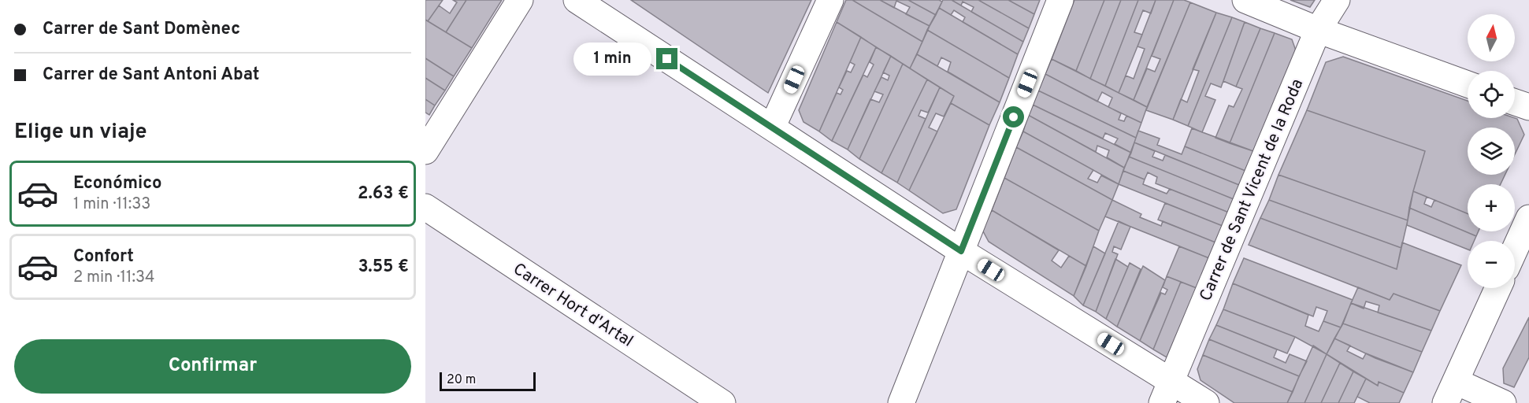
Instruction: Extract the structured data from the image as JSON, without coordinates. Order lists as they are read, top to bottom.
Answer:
{
  "streets": {
    "street": ["Carrer de Sant Vicent de la Roda", "Carrer Hort d'Artal"]
  },
  "scale_bar": "20 m",
  "north": "top",
  "page": {
    "banner": ["Carrer de Sant Domènec", "Carrer de Sant Antoni Abat"],
    "map_buttons": ["+", "−"],
    "bubble": "1 min",
    "heading": "Elige un viaje",
    "list": [
      {
        "name": "Económico",
        "note": "1 min · 11:33",
        "value": "2.63 €"
      },
      {
        "name": "Confort",
        "note": "2 min · 11:34",
        "value": "3.55 €"
      }
    ],
    "buttons": "Confirmar",
    "scale": "20 m"
  }
}
